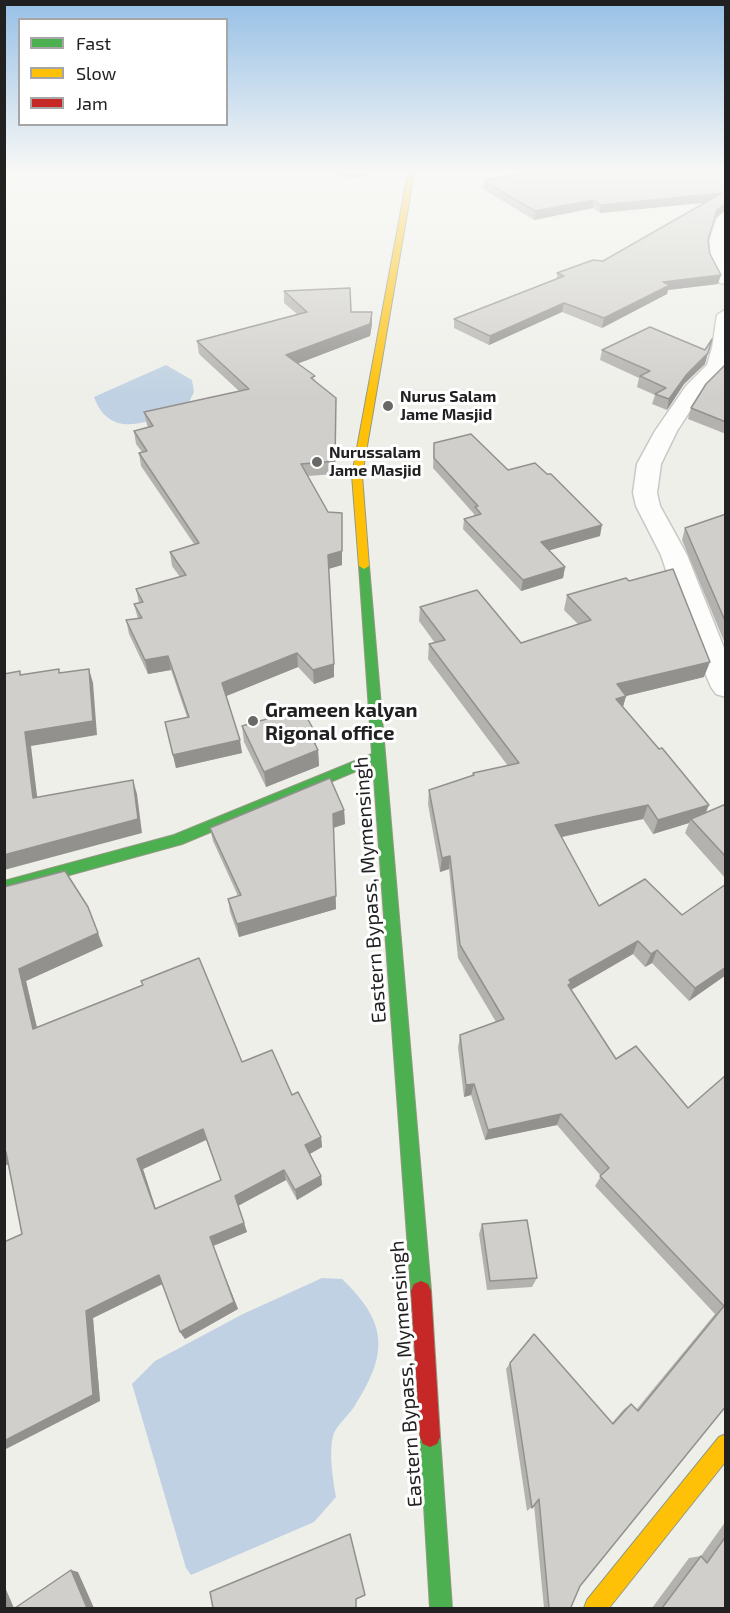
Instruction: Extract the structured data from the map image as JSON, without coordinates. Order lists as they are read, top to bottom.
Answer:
{
  "streets": {
    "main road": ["Eastern Bypass, Mymensingh"]
  },
  "places": ["Nurus Salam Jame Masjid", "Nurussalam Jame Masjid", "Grameen kalyan Rigonal office"],
  "legend": ["Fast", "Slow", "Jam"]
}
